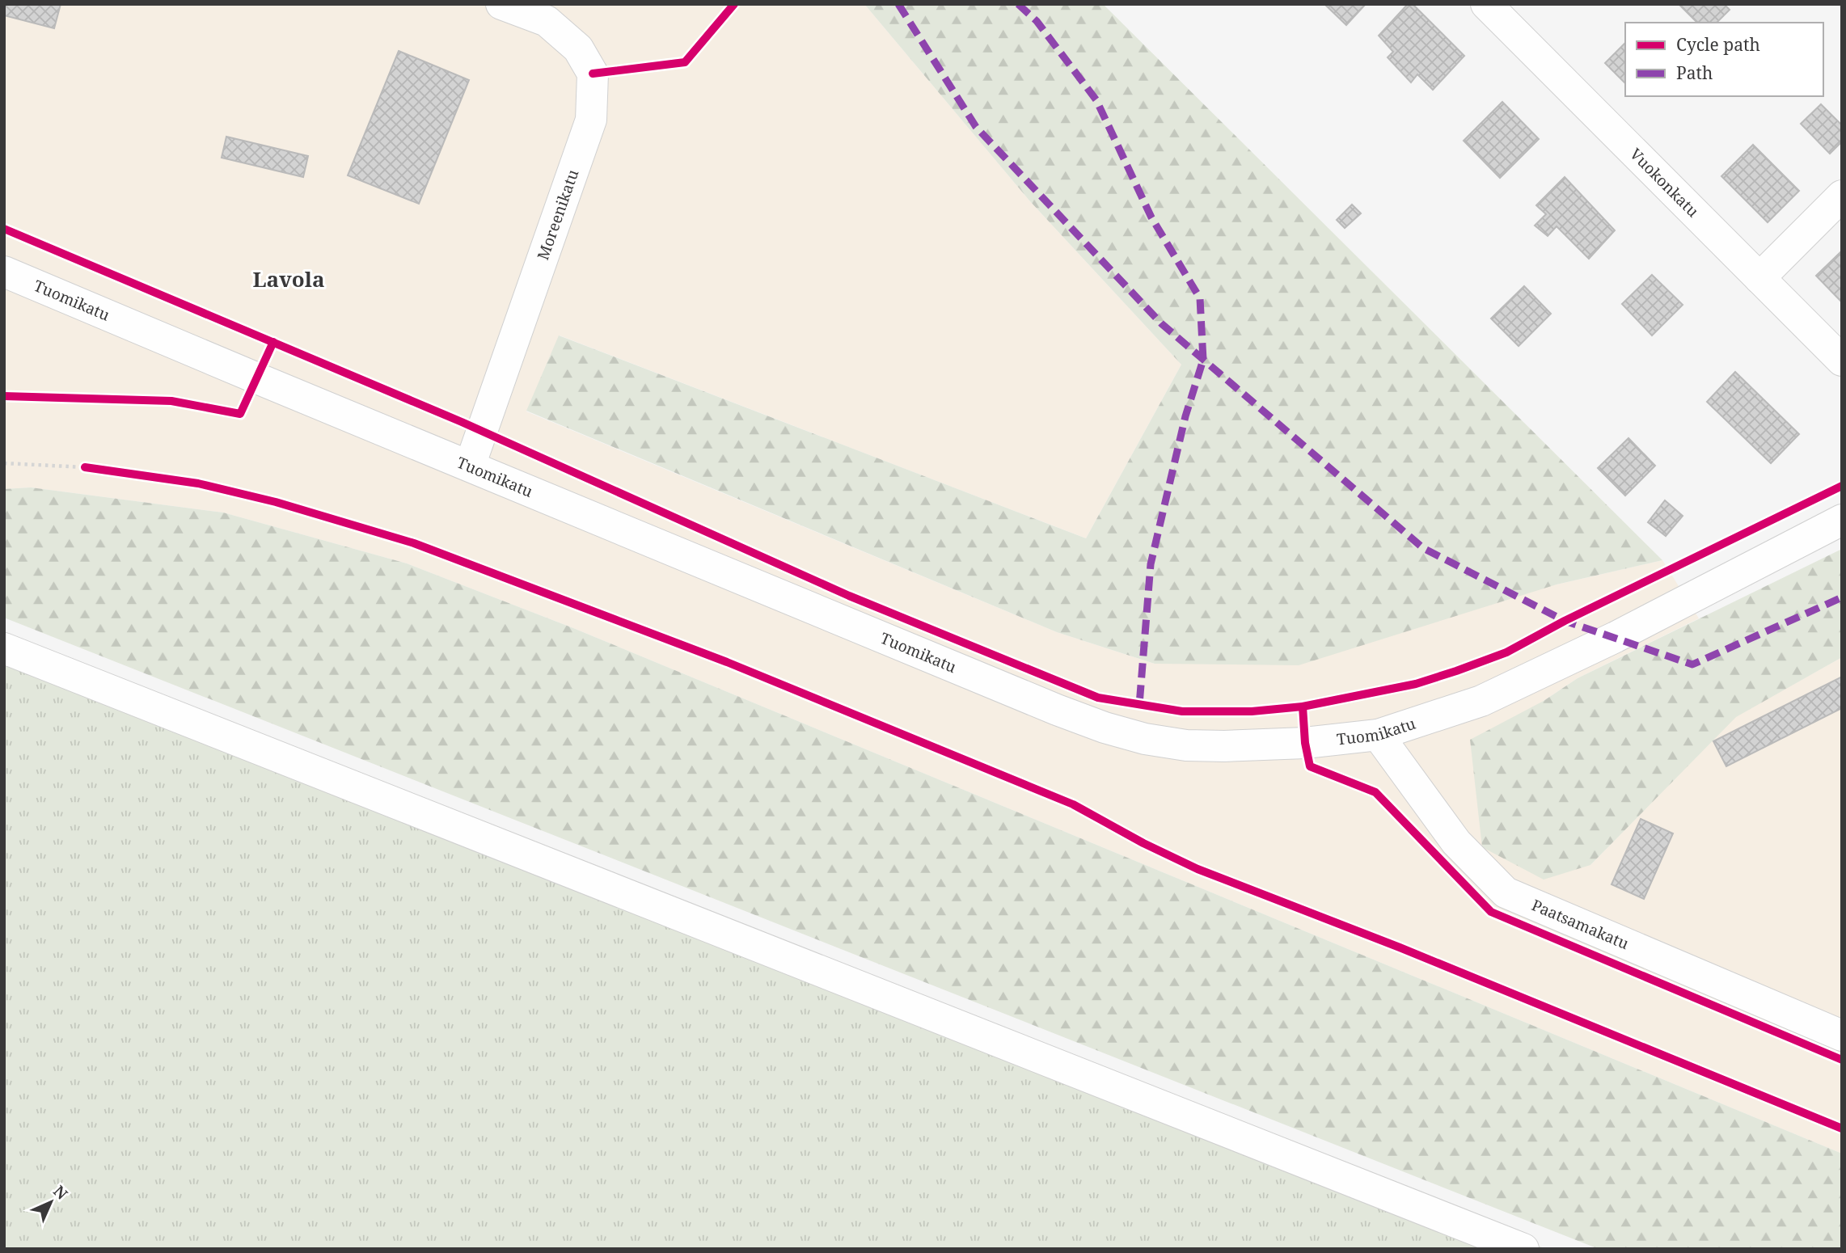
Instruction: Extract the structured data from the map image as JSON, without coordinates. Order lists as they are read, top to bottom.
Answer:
{
  "streets": {
    "street": [
      "Vuokonkatu",
      "Moreenikatu",
      "Tuomikatu",
      "Paatsamakatu"
    ]
  },
  "crossings": [
    ["Moreenikatu", "Tuomikatu"],
    ["Tuomikatu", "Paatsamakatu"]
  ],
  "districts": ["Lavola"],
  "legend": ["Cycle path", "Path"],
  "north": "top right"
}
